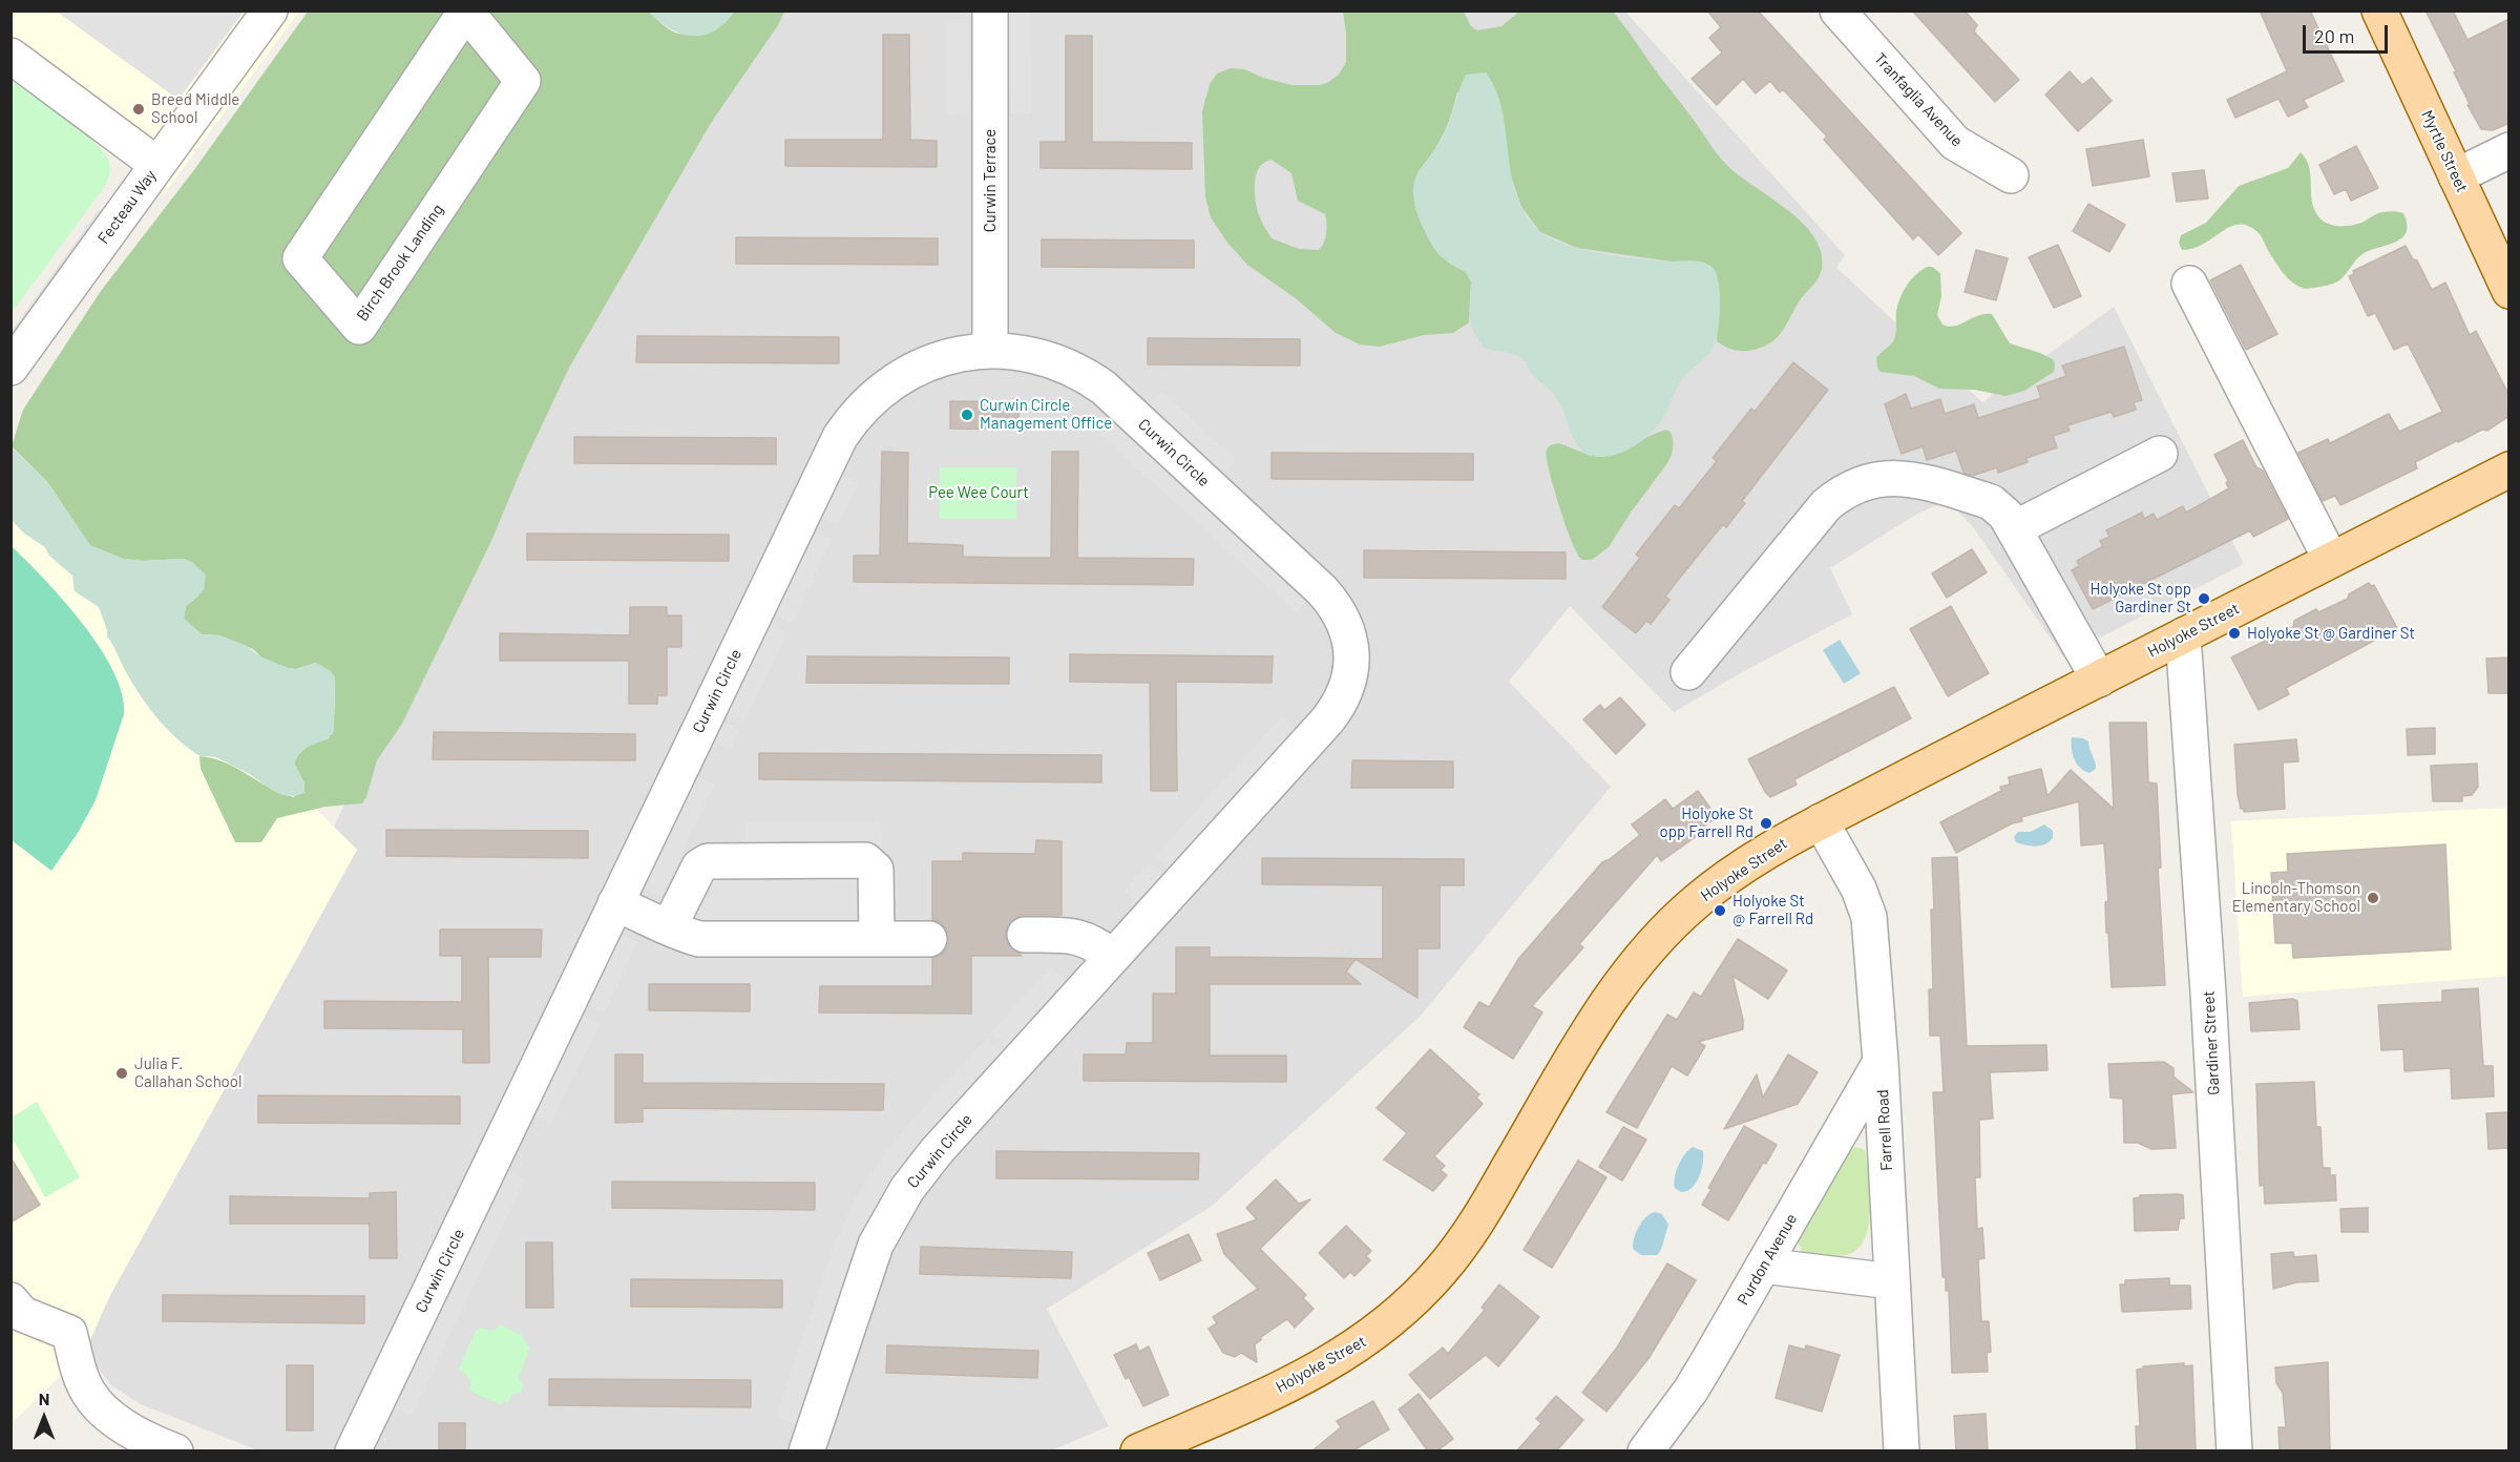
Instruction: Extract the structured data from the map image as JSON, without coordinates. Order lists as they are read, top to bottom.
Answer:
{
  "streets": {
    "main road": ["Myrtle Street", "Holyoke Street"],
    "street": [
      "Tranfaglia Avenue",
      "Curwin Terrace",
      "Fecteau Way",
      "Birch Brook Landing",
      "Curwin Circle",
      "Gardiner Street",
      "Farrell Road",
      "Purdon Avenue"
    ]
  },
  "crossings": [
    ["Curwin Terrace", "Curwin Circle"],
    ["Holyoke Street", "Gardiner Street"],
    ["Holyoke Street", "Farrell Road"],
    ["Farrell Road", "Purdon Avenue"]
  ],
  "parks": ["Pee Wee Court"],
  "places": [
    "Breed Middle School",
    "Curwin Circle Management Office",
    "Holyoke St opp Gardiner St",
    "Holyoke St @ Gardiner St",
    "Holyoke St opp Farrell Rd",
    "Lincoln-Thomson Elementary School",
    "Holyoke St @ Farrell Rd",
    "Julia F. Callahan School"
  ],
  "scale_bar": "20 m",
  "north": "top"
}
